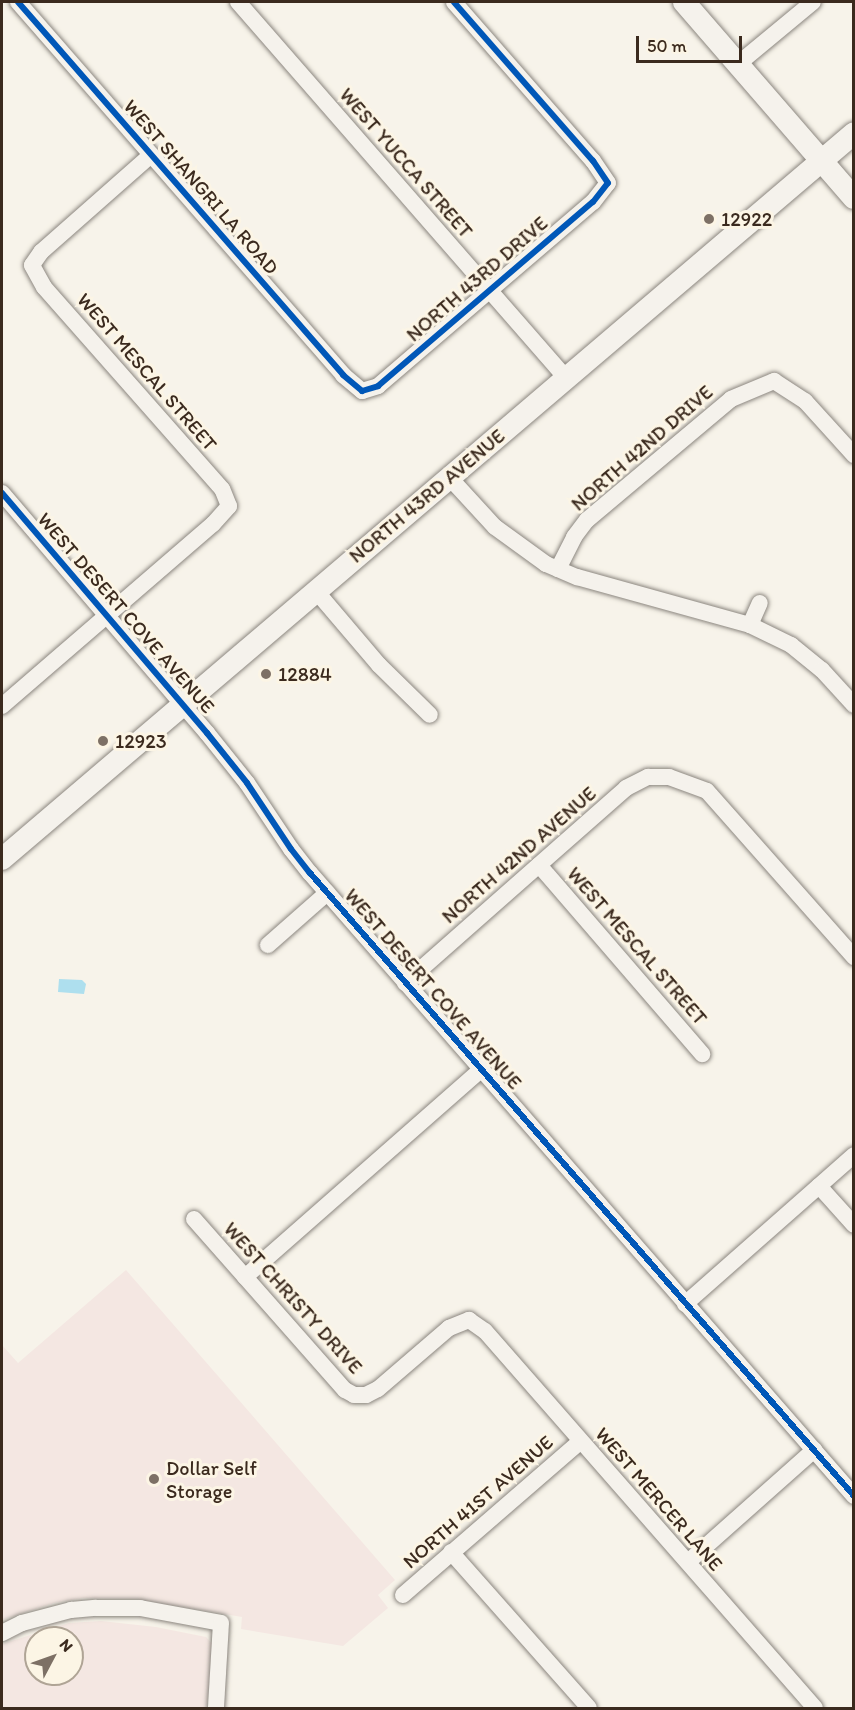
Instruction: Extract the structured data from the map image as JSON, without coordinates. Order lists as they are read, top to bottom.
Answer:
{
  "streets": {
    "main road": ["NORTH 43RD AVENUE"],
    "street": [
      "WEST YUCCA STREET",
      "WEST SHANGRI LA ROAD",
      "NORTH 43RD DRIVE",
      "WEST MESCAL STREET",
      "NORTH 42ND DRIVE",
      "WEST DESERT COVE AVENUE",
      "NORTH 42ND AVENUE",
      "WEST CHRISTY DRIVE",
      "WEST MERCER LANE",
      "NORTH 41ST AVENUE"
    ]
  },
  "crossings": [
    ["WEST YUCCA STREET", "NORTH 43RD DRIVE"],
    ["WEST YUCCA STREET", "NORTH 43RD AVENUE"],
    ["WEST SHANGRI LA ROAD", "NORTH 43RD DRIVE"],
    ["WEST SHANGRI LA ROAD", "WEST MESCAL STREET"],
    ["WEST MESCAL STREET", "WEST DESERT COVE AVENUE"],
    ["WEST MESCAL STREET", "NORTH 42ND AVENUE"],
    ["NORTH 43RD AVENUE", "WEST DESERT COVE AVENUE"],
    ["WEST DESERT COVE AVENUE", "NORTH 42ND AVENUE"],
    ["WEST CHRISTY DRIVE", "WEST MERCER LANE"],
    ["WEST MERCER LANE", "NORTH 41ST AVENUE"]
  ],
  "places": [
    "12922",
    "12884",
    "12923",
    "Dollar Self Storage"
  ],
  "scale_bar": "50 m",
  "north": "top right"
}
